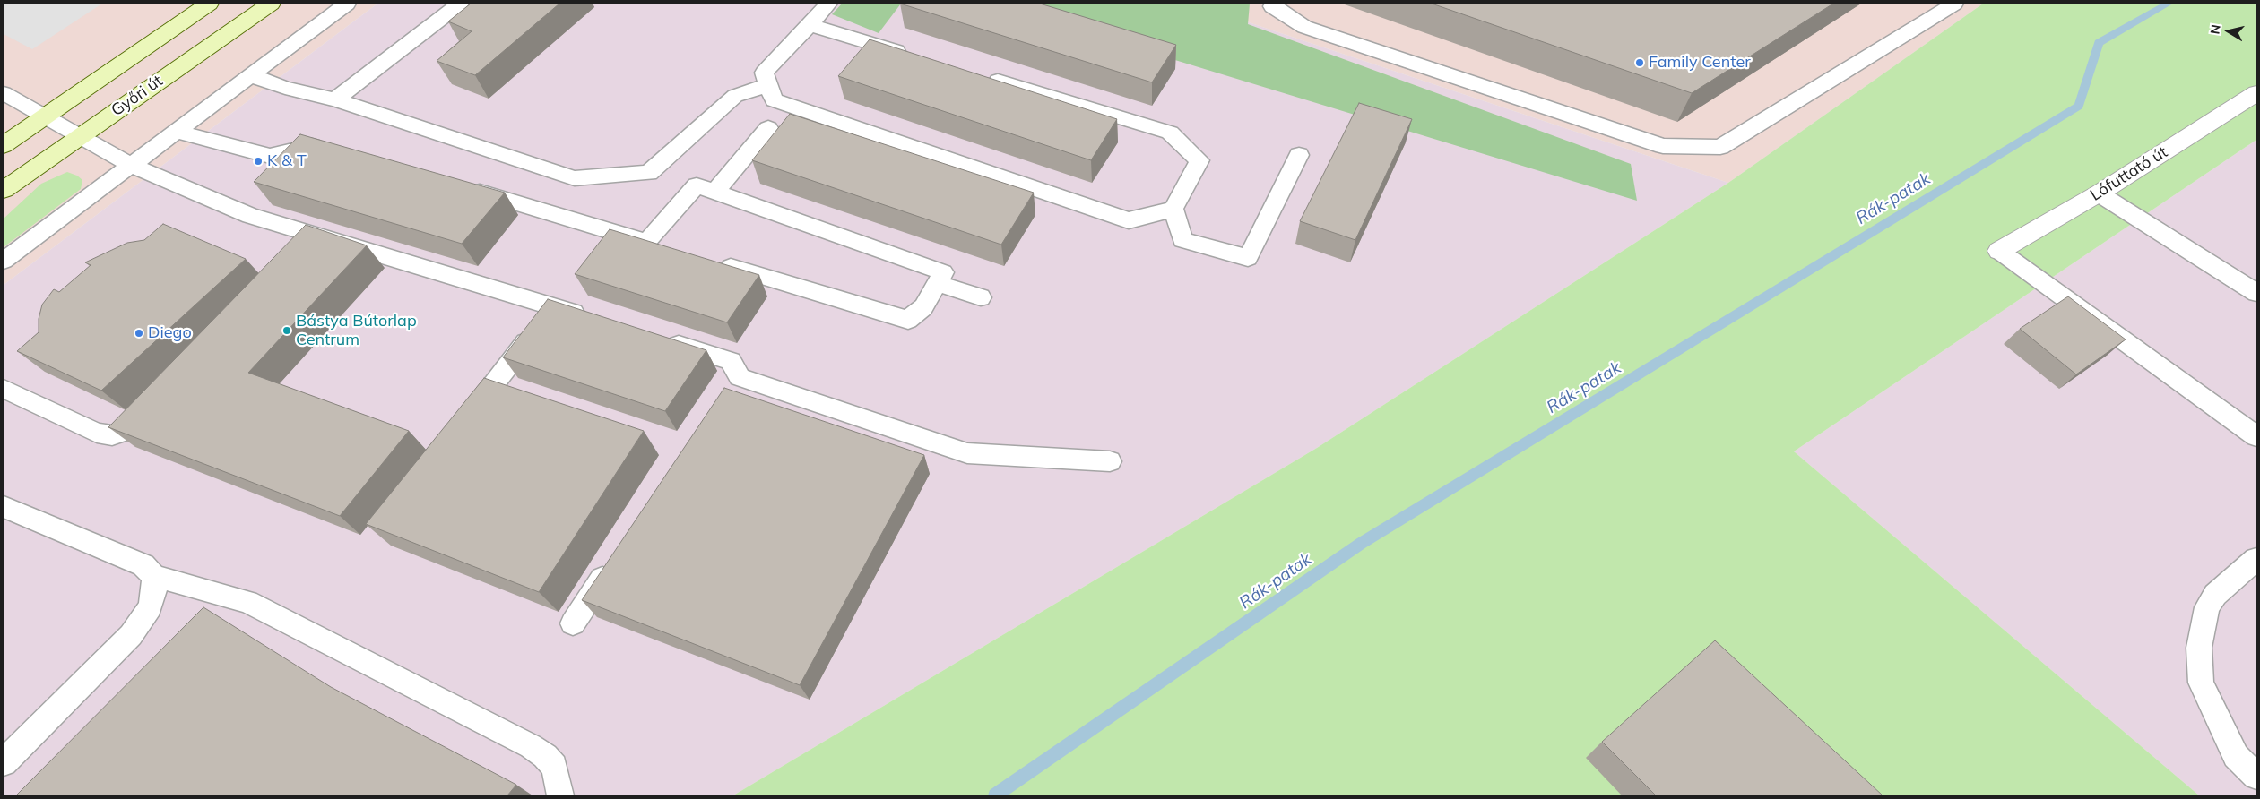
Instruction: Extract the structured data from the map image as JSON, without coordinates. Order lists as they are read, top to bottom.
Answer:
{
  "streets": {
    "main road": ["Győri út"],
    "street": ["Lófuttató út"]
  },
  "water": ["Rák-patak"],
  "places": [
    "Family Center",
    "K & T",
    "Bástya Bútorlap Centrum",
    "Diego"
  ],
  "north": "left"
}
